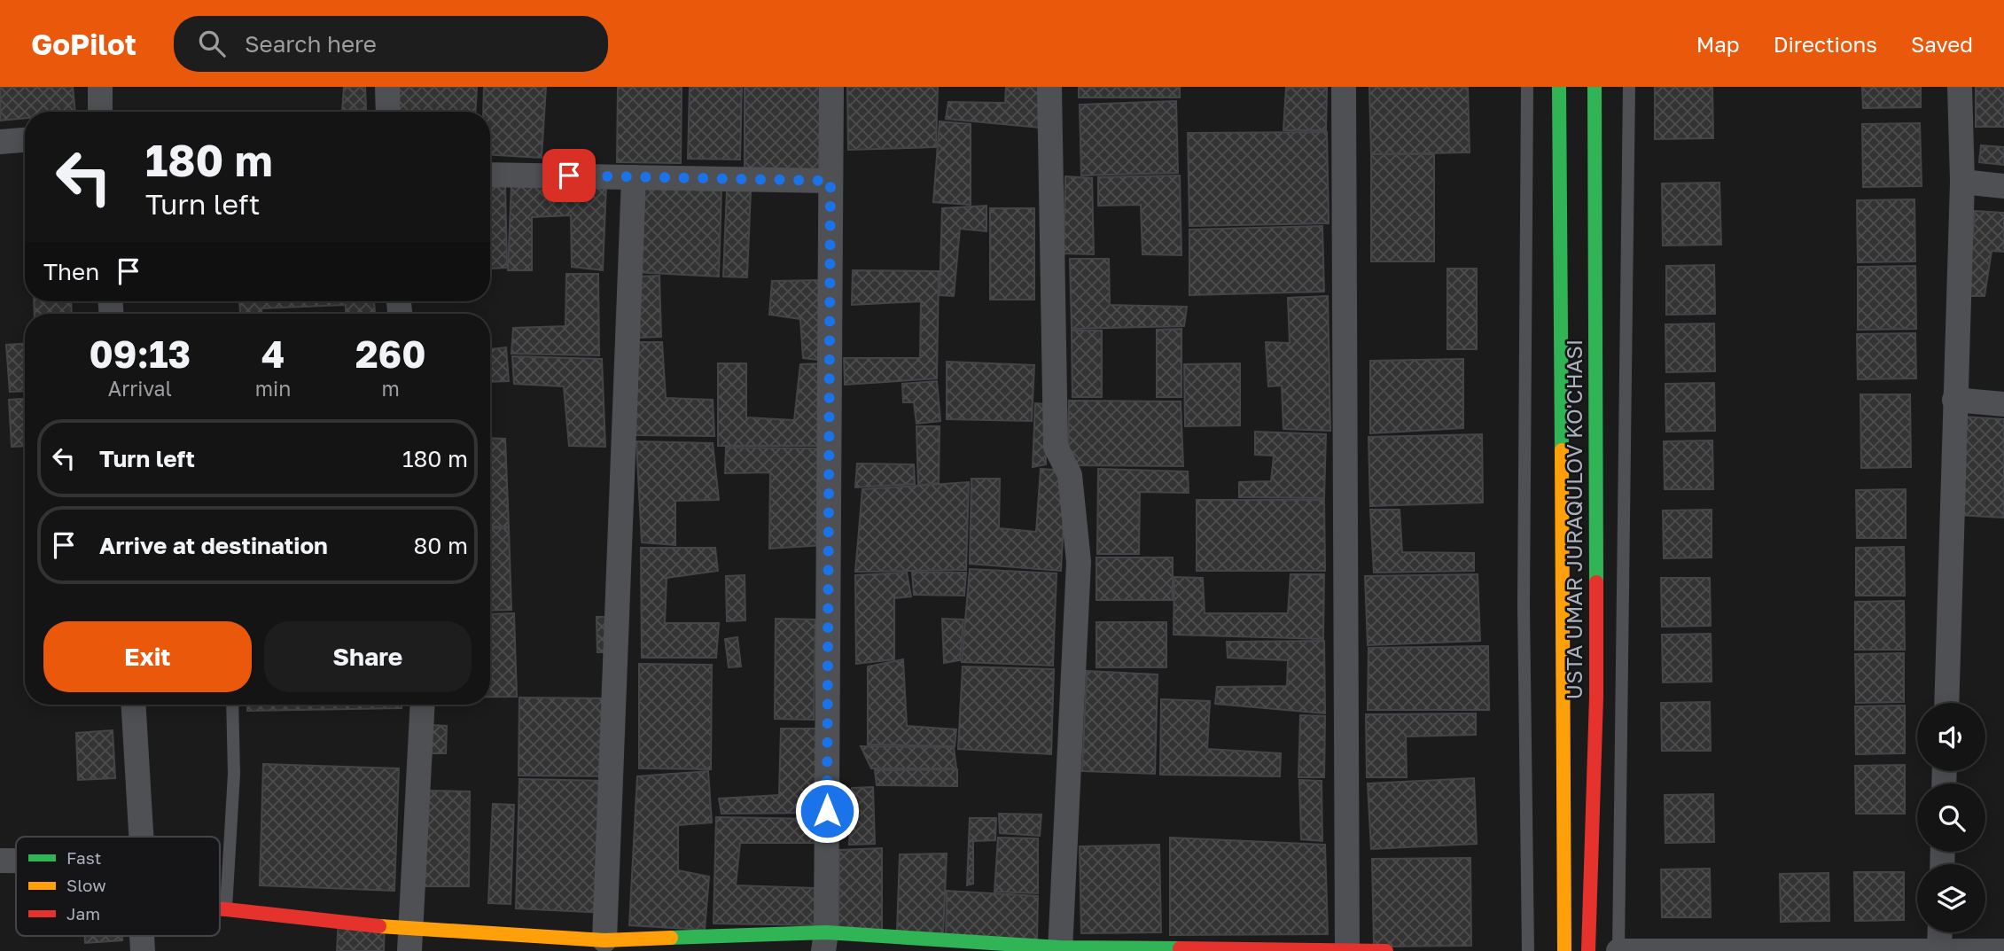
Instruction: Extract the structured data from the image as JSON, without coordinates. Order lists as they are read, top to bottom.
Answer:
{
  "streets": {
    "main road": ["USTA UMAR JURAQULOV KO'CHASI"]
  },
  "legend": ["Fast", "Slow", "Jam"],
  "page": {
    "header": "GoPilot",
    "search": "Search here",
    "nav": ["Map", "Directions", "Saved"],
    "turn": ["180 m", "Turn left"],
    "then": "Then",
    "eta": [
      "09:13",
      "Arrival",
      "4",
      "min",
      "260",
      "m"
    ],
    "list": [
      {
        "name": "Turn left",
        "value": "180 m"
      },
      {
        "name": "Arrive at destination",
        "value": "80 m"
      }
    ],
    "buttons": ["Exit", "Share"]
  }
}
